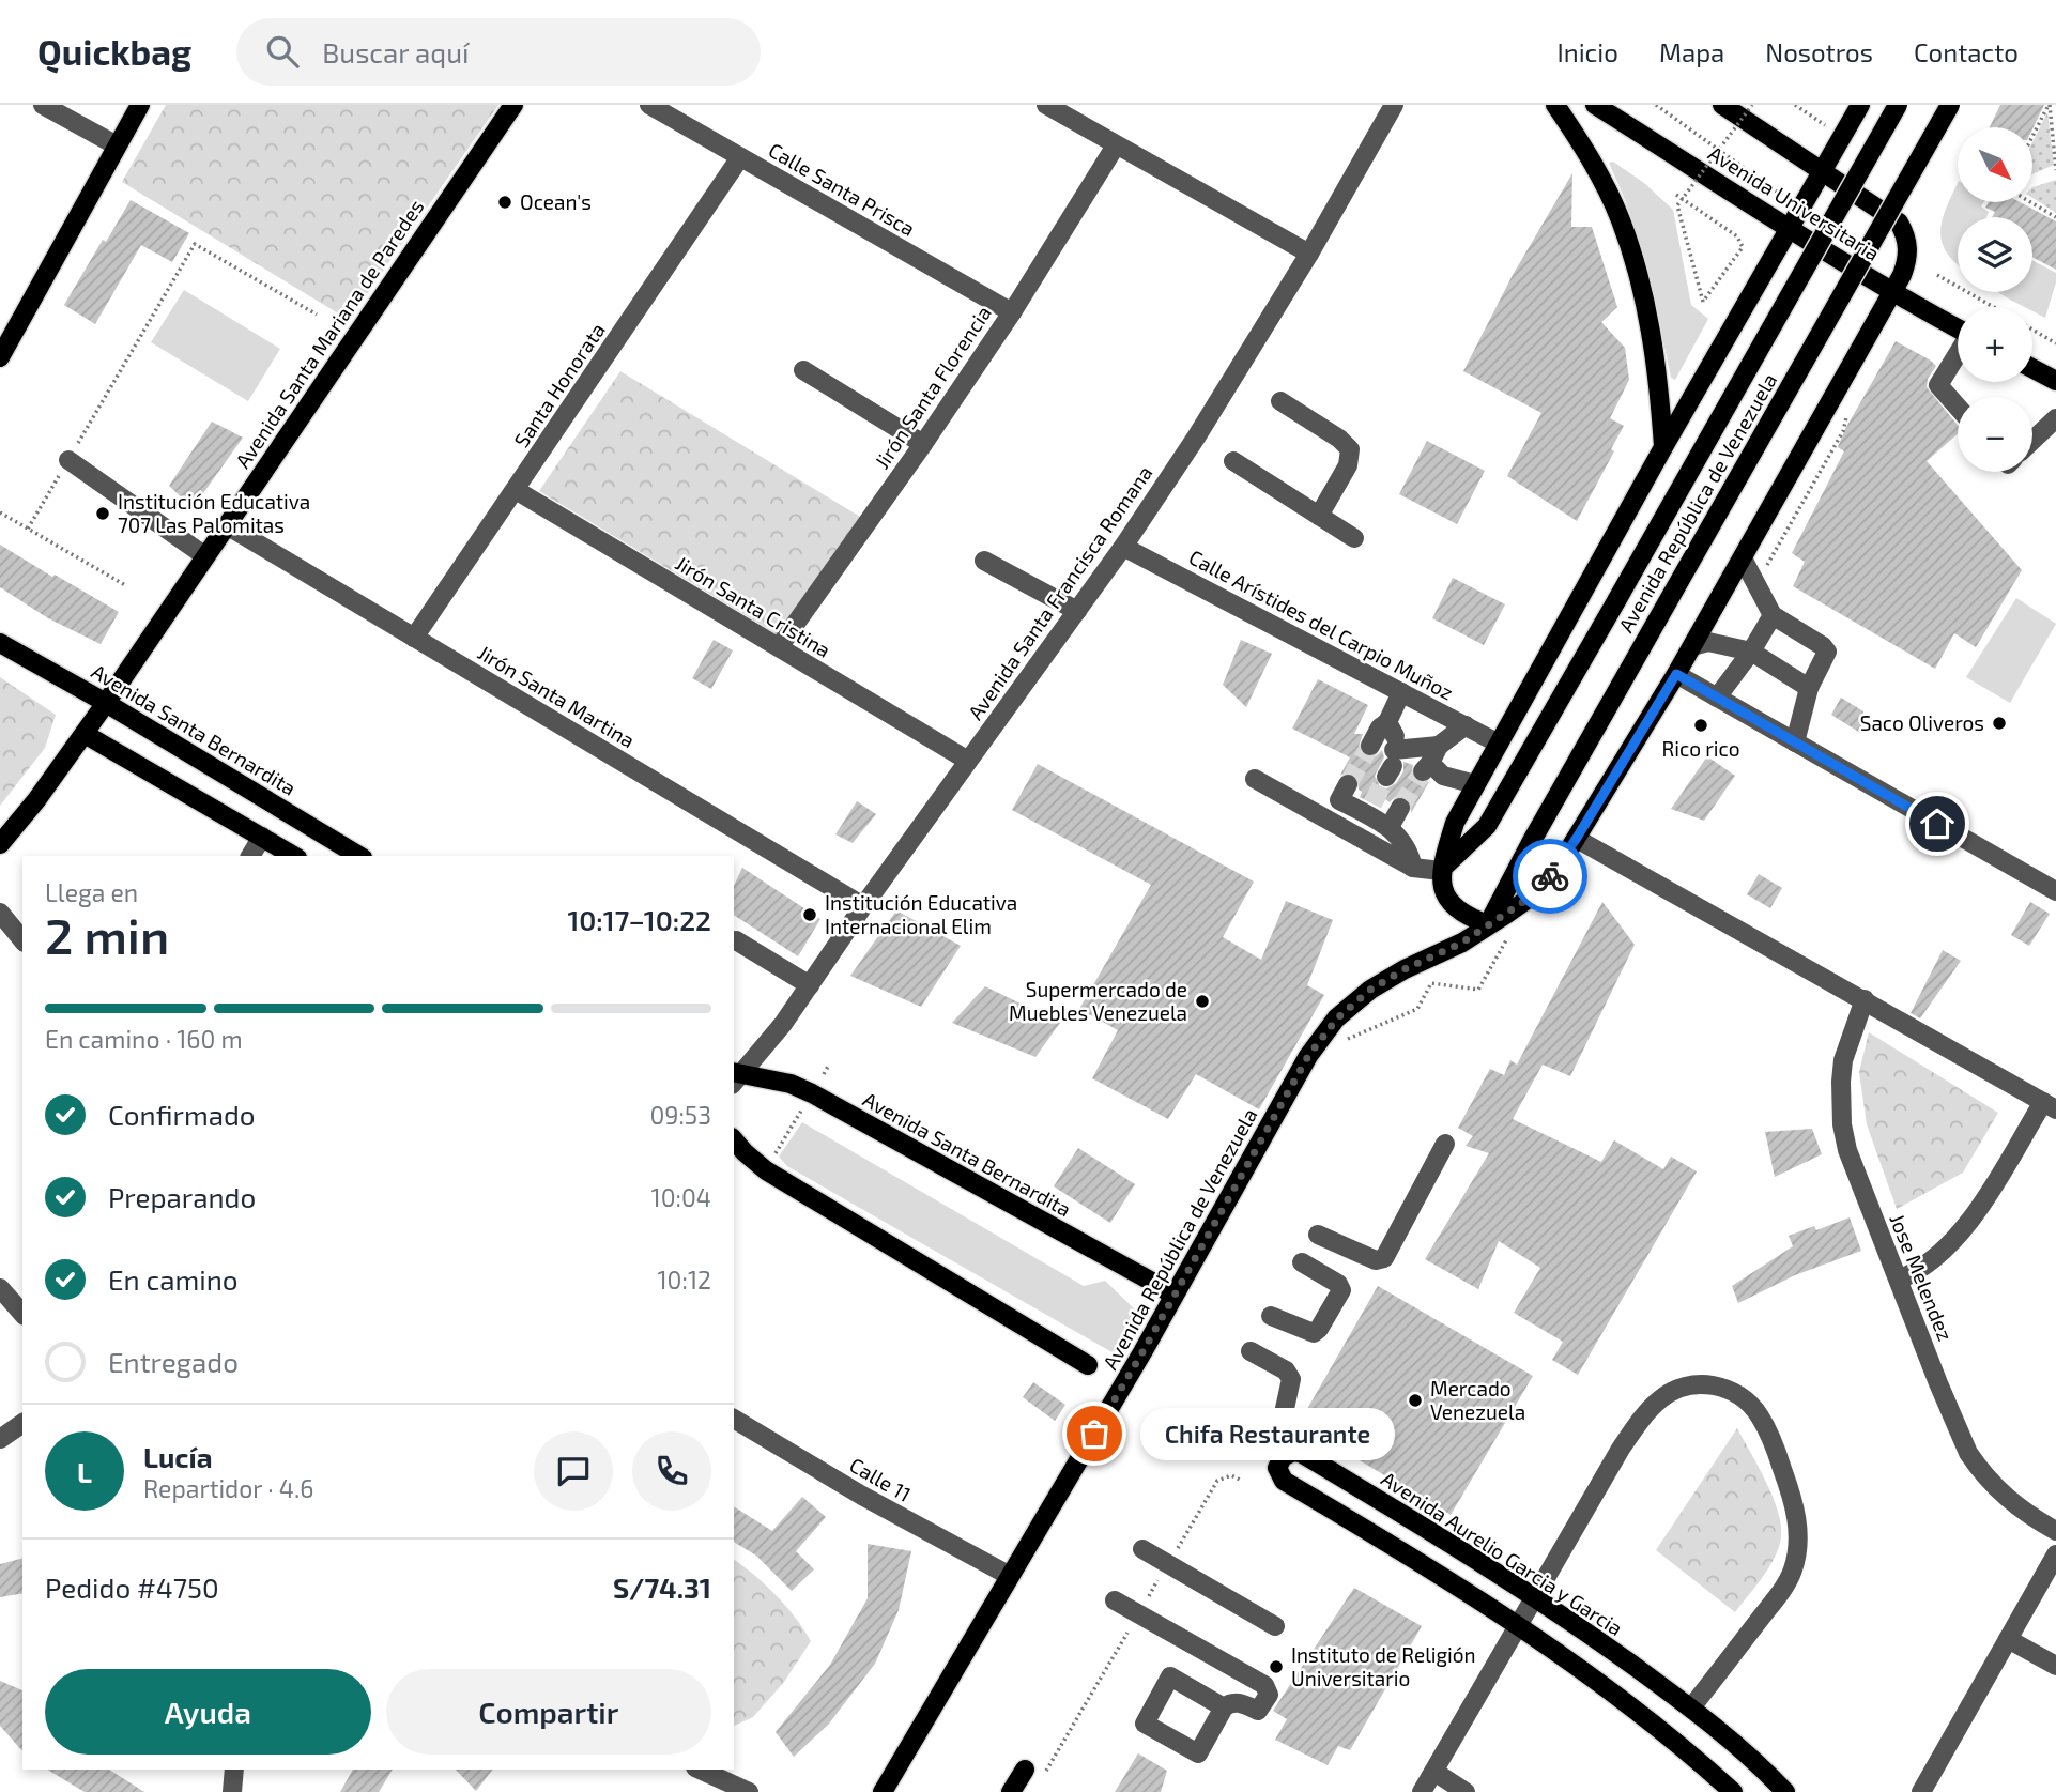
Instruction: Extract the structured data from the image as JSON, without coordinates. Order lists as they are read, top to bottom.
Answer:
{
  "streets": {
    "main road": [
      "Avenida Universitaria",
      "Avenida Santa Mariana de Paredes",
      "Avenida República de Venezuela",
      "Avenida Santa Bernardita",
      "Avenida Aurelio Garcia y Garcia"
    ],
    "street": [
      "Calle Santa Prisca",
      "Santa Honorata",
      "Jirón Santa Florencia",
      "Avenida Santa Francisca Romana",
      "Jirón Santa Cristina",
      "Calle Arístides del Carpio Muñoz",
      "Jirón Santa Martina",
      "Jose Melendez",
      "Calle 11"
    ]
  },
  "crossings": [
    ["Calle Santa Prisca", "Santa Honorata"],
    ["Calle Santa Prisca", "Jirón Santa Florencia"],
    ["Avenida Universitaria", "Avenida República de Venezuela"],
    ["Avenida Santa Mariana de Paredes", "Jirón Santa Martina"],
    ["Avenida Santa Mariana de Paredes", "Avenida Santa Bernardita"],
    ["Santa Honorata", "Jirón Santa Cristina"],
    ["Santa Honorata", "Jirón Santa Martina"],
    ["Jirón Santa Florencia", "Jirón Santa Cristina"],
    ["Avenida República de Venezuela", "Avenida Santa Bernardita"],
    ["Avenida República de Venezuela", "Calle 11"],
    ["Avenida Santa Francisca Romana", "Jirón Santa Cristina"],
    ["Avenida Santa Francisca Romana", "Calle Arístides del Carpio Muñoz"],
    ["Avenida Santa Francisca Romana", "Jirón Santa Martina"],
    ["Avenida Santa Francisca Romana", "Avenida Santa Bernardita"]
  ],
  "places": [
    "Ocean's",
    "Institución Educativa 707 Las Palomitas",
    "Saco Oliveros",
    "Rico rico",
    "Institución Educativa Internacional Elim",
    "Supermercado de Muebles Venezuela",
    "Mercado Venezuela",
    "Chifa Restaurante",
    "Instituto de Religión Universitario"
  ],
  "north": "bottom right",
  "page": {
    "header": "Quickbag",
    "search": "Buscar aquí",
    "nav": [
      "Inicio",
      "Mapa",
      "Nosotros",
      "Contacto"
    ],
    "map_buttons": ["+", "−"],
    "heading": ["2 min", "Llega en", "10:17–10:22"],
    "panel": [
      "Lucía",
      "Repartidor · 4.6",
      "Pedido #4750",
      "S/74.31"
    ],
    "bar": "En camino · 160 m",
    "list": [
      ["Confirmado", "09:53"],
      ["Preparando", "10:04"],
      ["En camino", "10:12"],
      "Entregado"
    ],
    "bubble": "Chifa Restaurante",
    "round": "L",
    "buttons": ["Ayuda", "Compartir"]
  }
}
